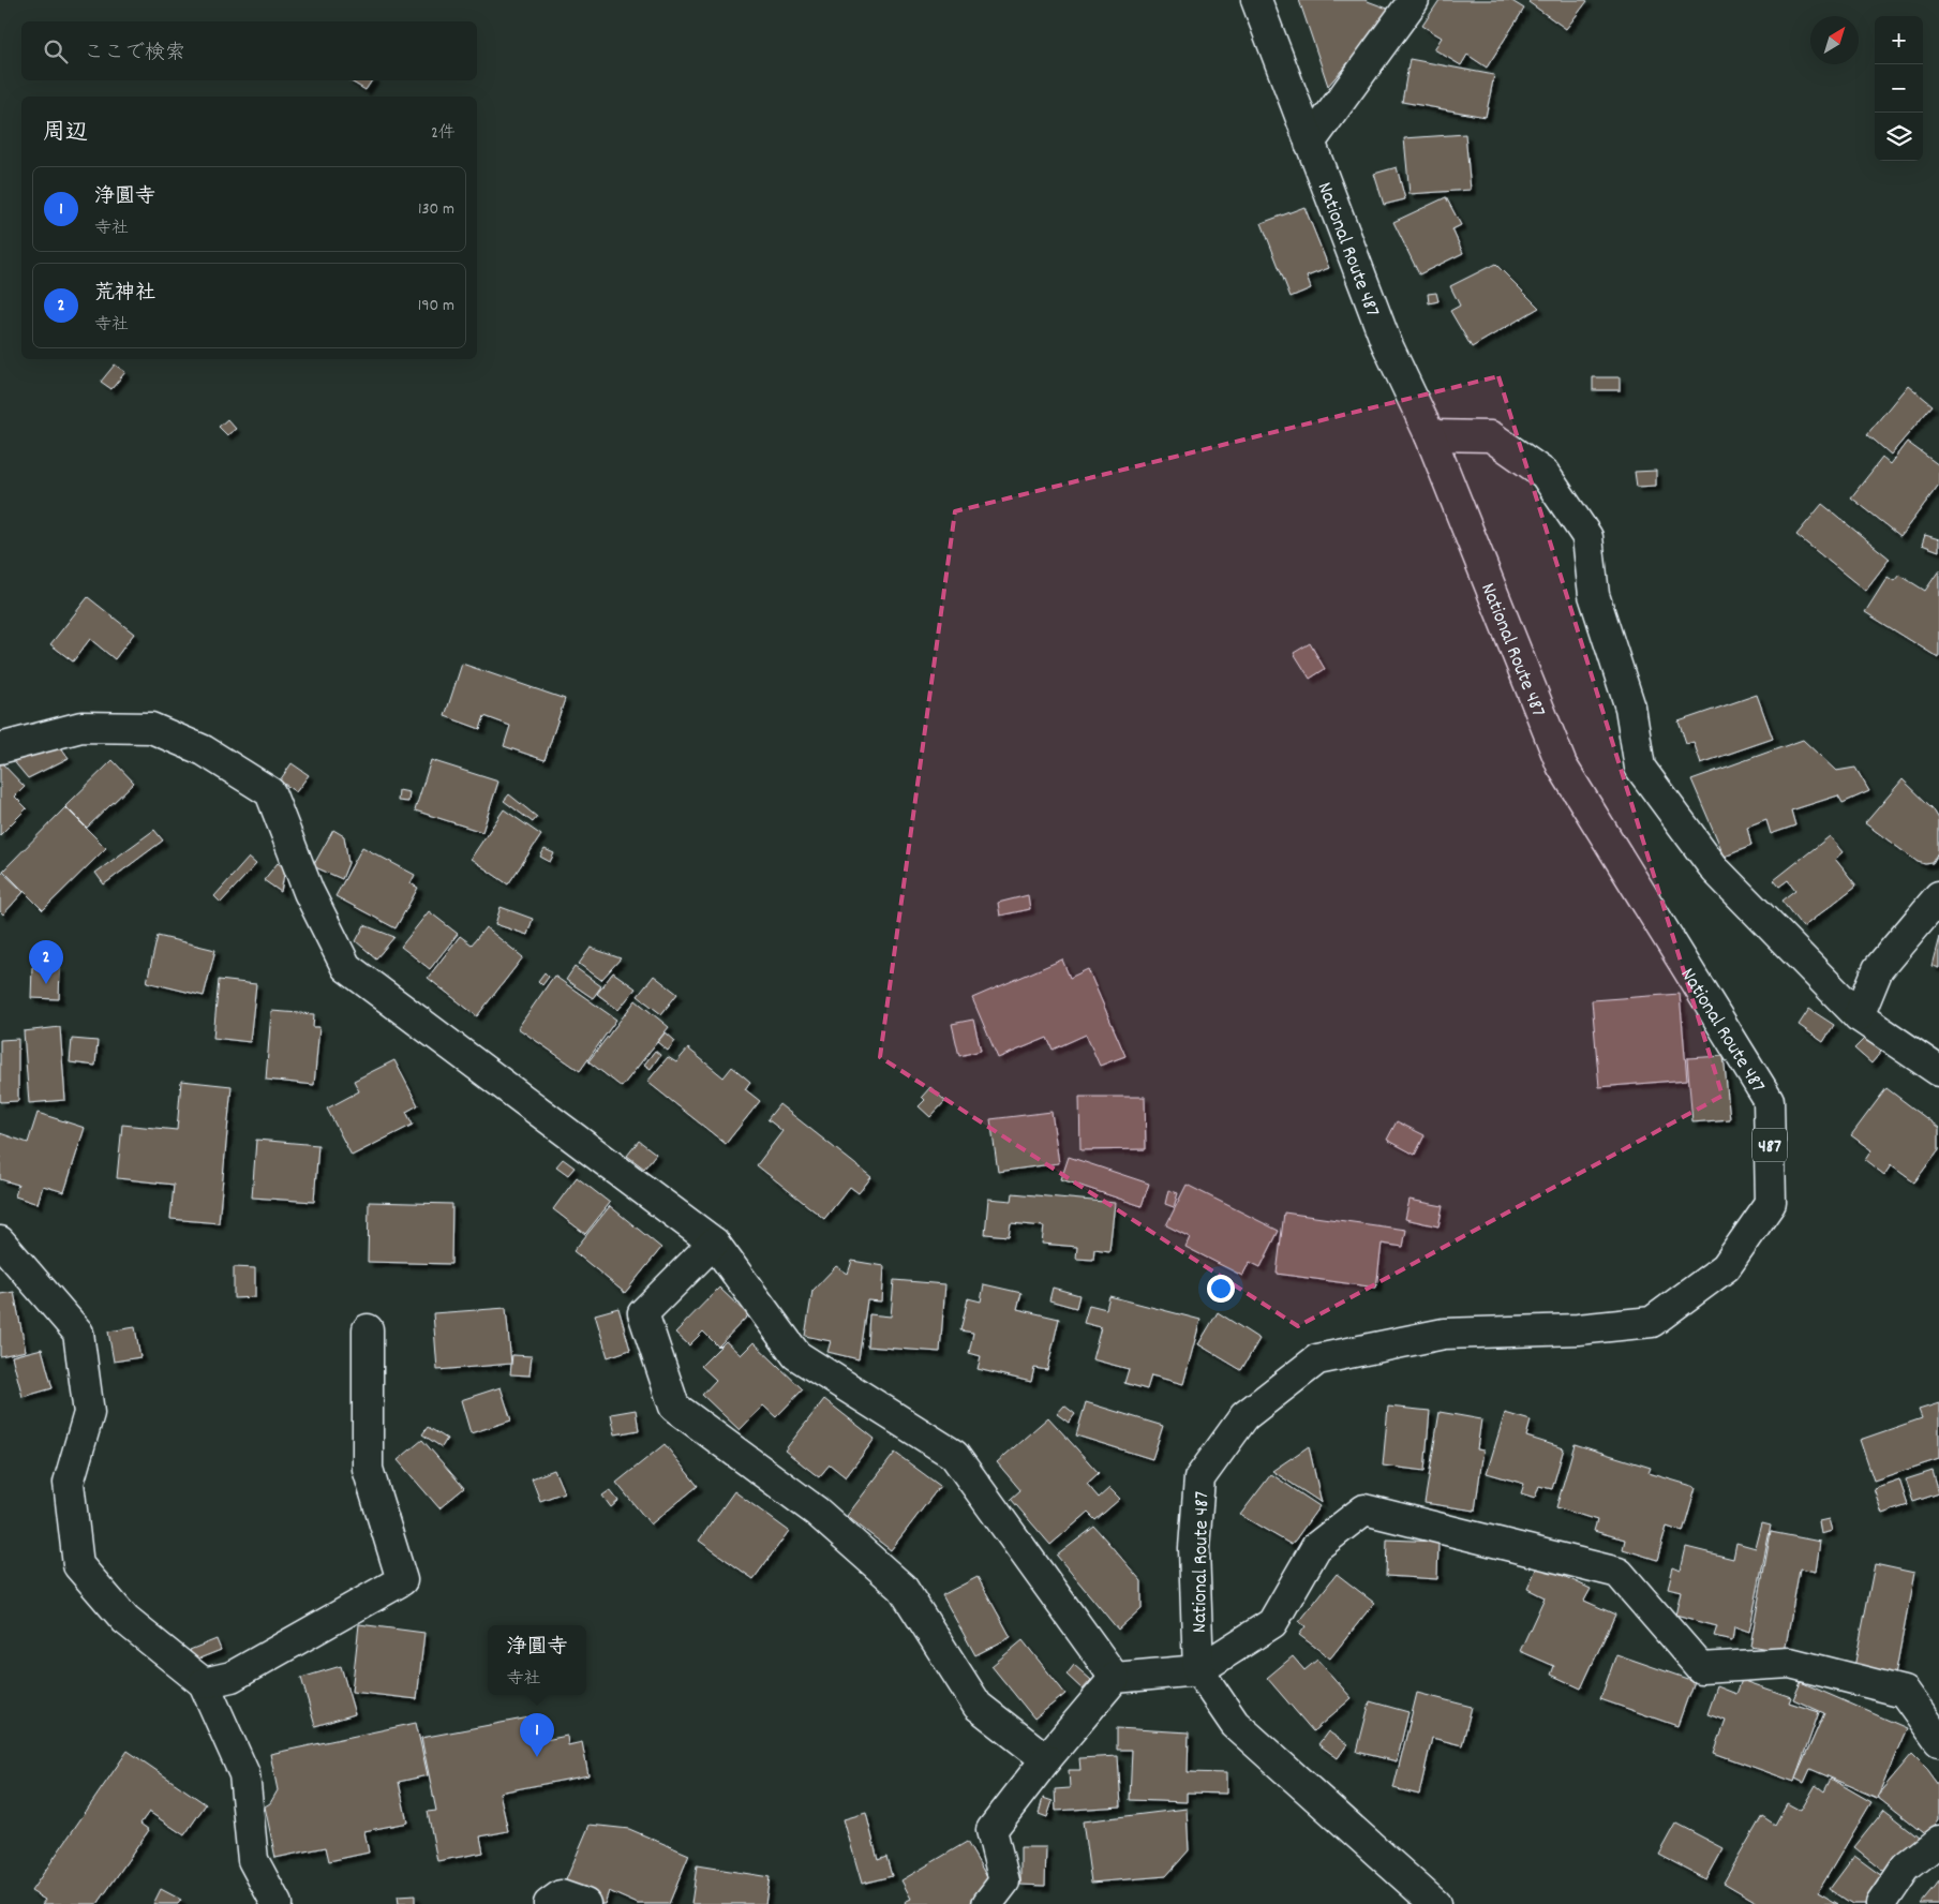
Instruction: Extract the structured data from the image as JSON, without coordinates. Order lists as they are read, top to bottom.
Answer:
{
  "streets": {
    "main road": ["National Route 487", "487"]
  },
  "north": "top right",
  "page": {
    "map_buttons": ["+", "−"],
    "search": "ここで検索",
    "heading": ["周辺", "2件"],
    "list": [
      {
        "mark": "1",
        "name": "浄圓寺",
        "note": "寺社",
        "value": "130 m"
      },
      {
        "mark": "2",
        "name": "荒神社",
        "note": "寺社",
        "value": "190 m"
      }
    ],
    "pins": ["2", "1"],
    "popup": ["浄圓寺", "寺社"]
  }
}
